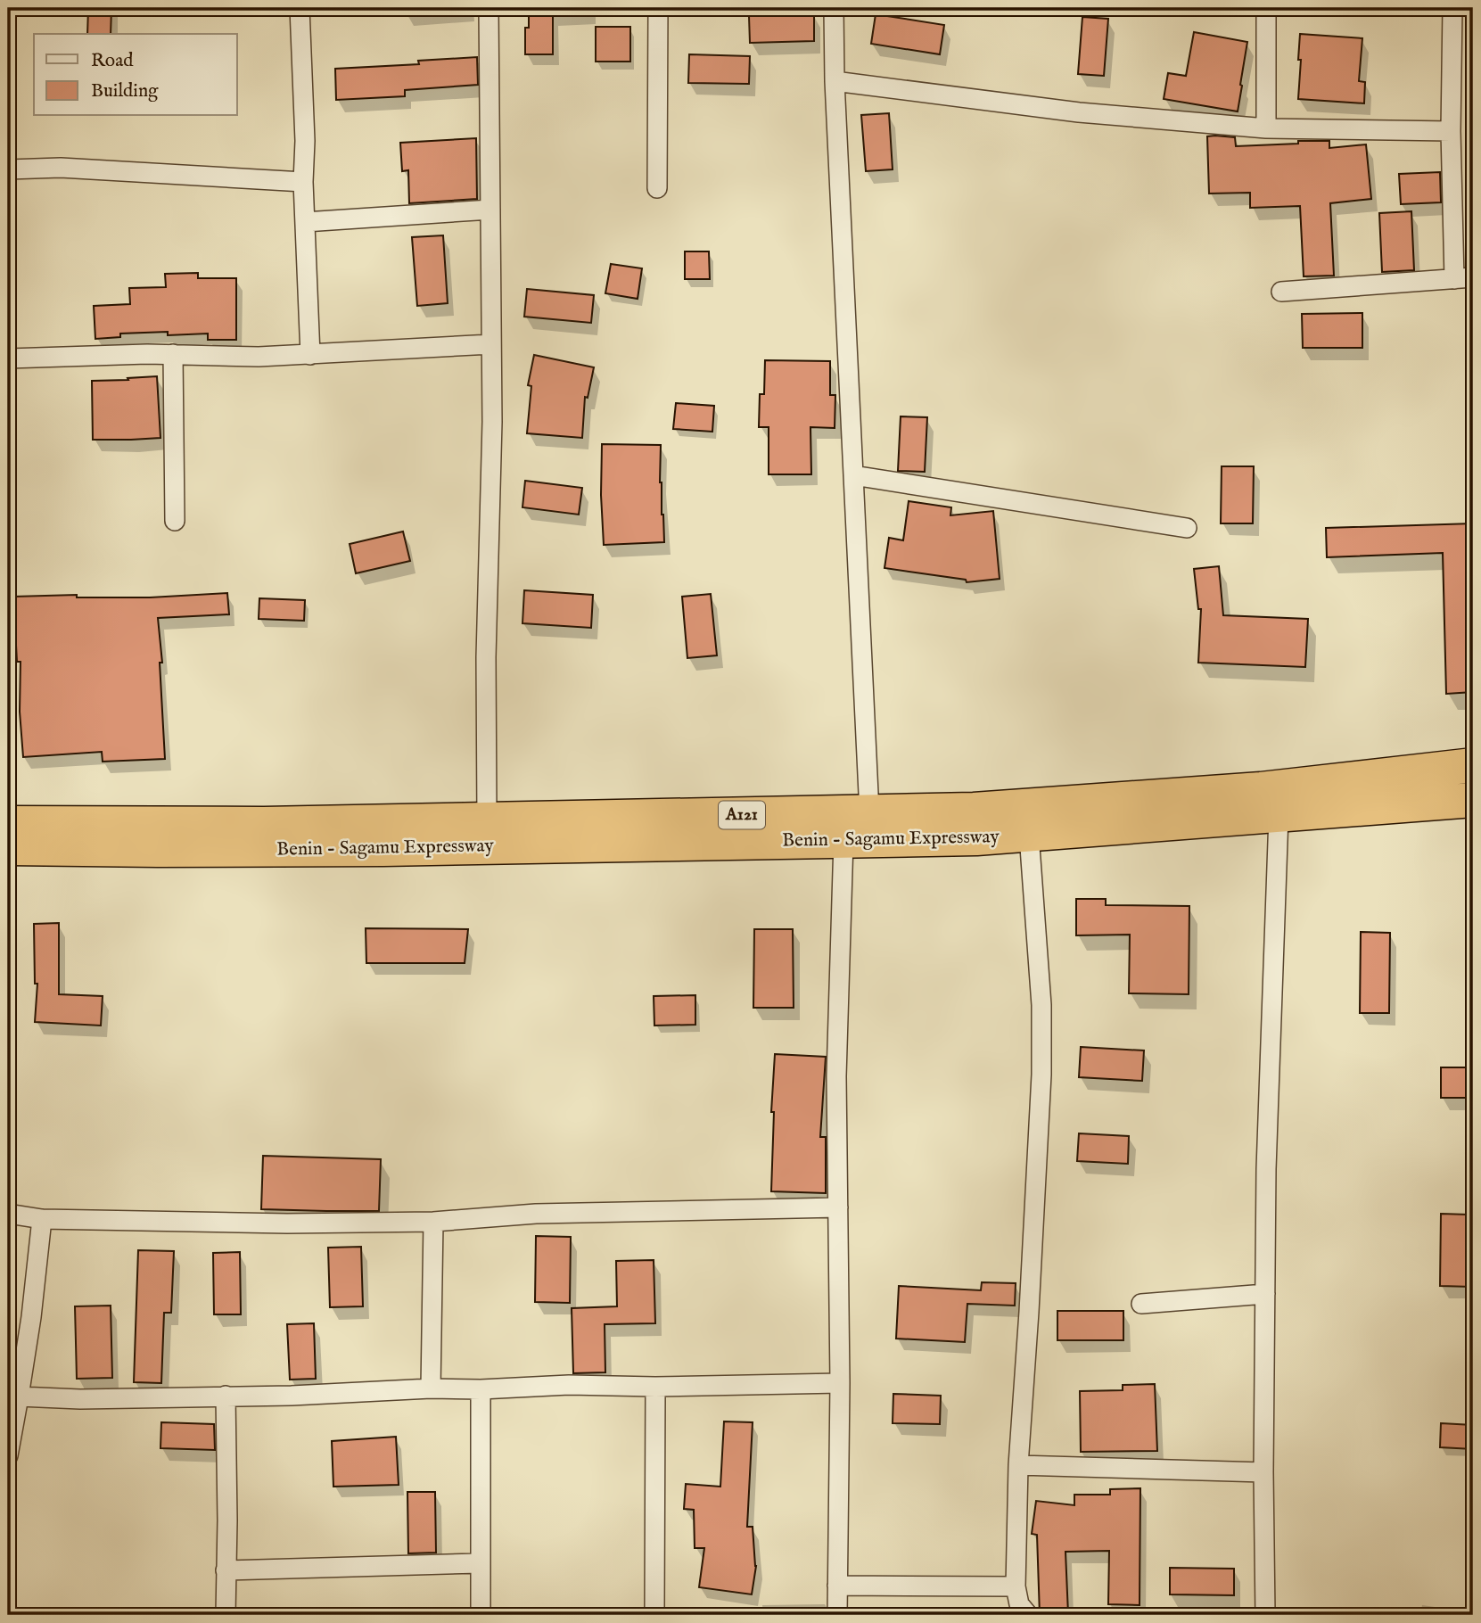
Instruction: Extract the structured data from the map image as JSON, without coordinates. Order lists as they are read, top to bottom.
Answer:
{
  "streets": {
    "highway": ["A121", "Benin - Sagamu Expressway"]
  },
  "crossings": [
    ["A121", "Benin - Sagamu Expressway"]
  ],
  "legend": ["Road", "Building"]
}
